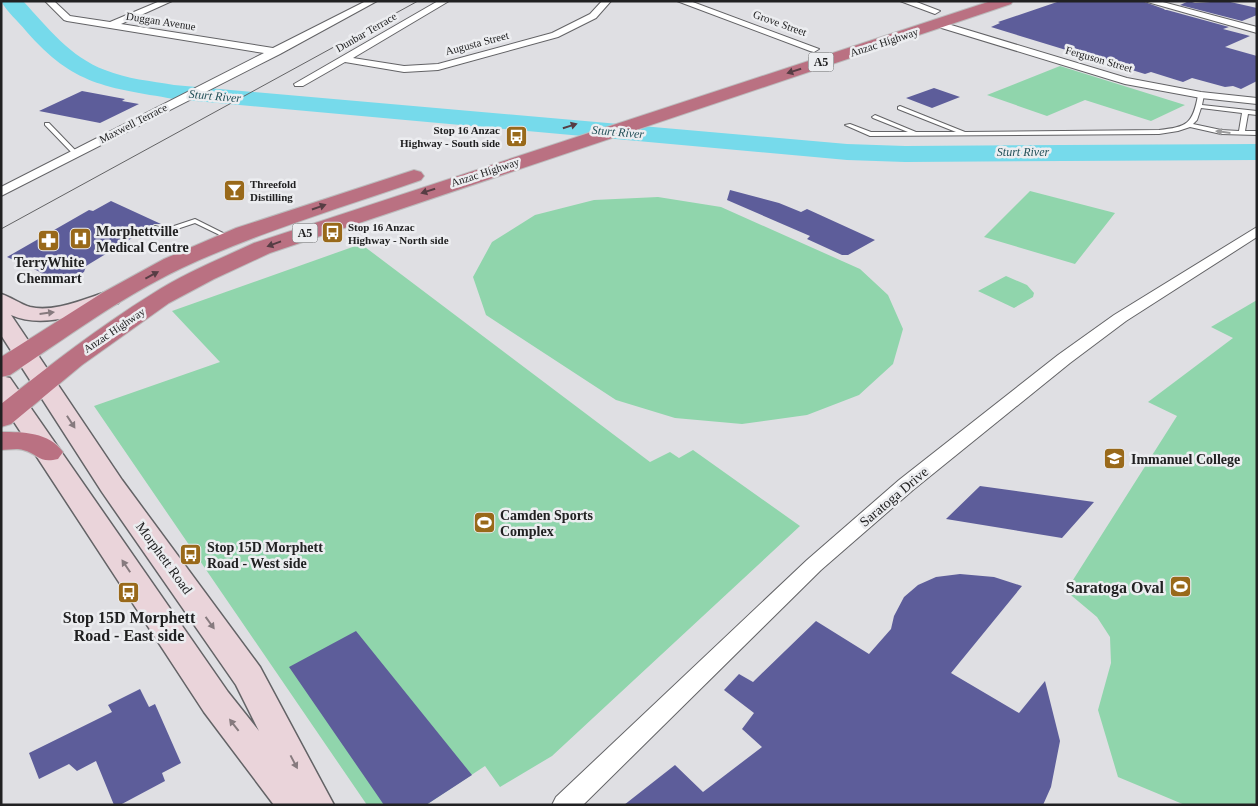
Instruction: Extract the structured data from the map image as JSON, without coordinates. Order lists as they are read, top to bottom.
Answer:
{
  "streets": {
    "highway": ["Anzac Highway", "A5"],
    "street": [
      "Duggan Avenue",
      "Grove Street",
      "Dunbar Terrace",
      "Augusta Street",
      "Ferguson Street",
      "Maxwell Terrace",
      "Saratoga Drive",
      "Morphett Road"
    ]
  },
  "crossings": [
    ["Duggan Avenue", "Maxwell Terrace"],
    ["Grove Street", "Anzac Highway"],
    ["Dunbar Terrace", "Augusta Street"],
    ["Anzac Highway", "Ferguson Street"],
    ["Anzac Highway", "Morphett Road"]
  ],
  "water": ["Sturt River"],
  "places": {
    "bus stop": [
      "Stop 16 Anzac Highway - South side",
      "Stop 16 Anzac Highway - North side",
      "Stop 15D Morphett Road - West side",
      "Stop 15D Morphett Road - East side"
    ],
    "bar": ["Threefold Distilling"],
    "hospital": ["Morphettville Medical Centre"],
    "pharmacy": ["TerryWhite Chemmart"],
    "school or university": ["Immanuel College"],
    "sports": ["Camden Sports Complex", "Saratoga Oval"]
  }
}
